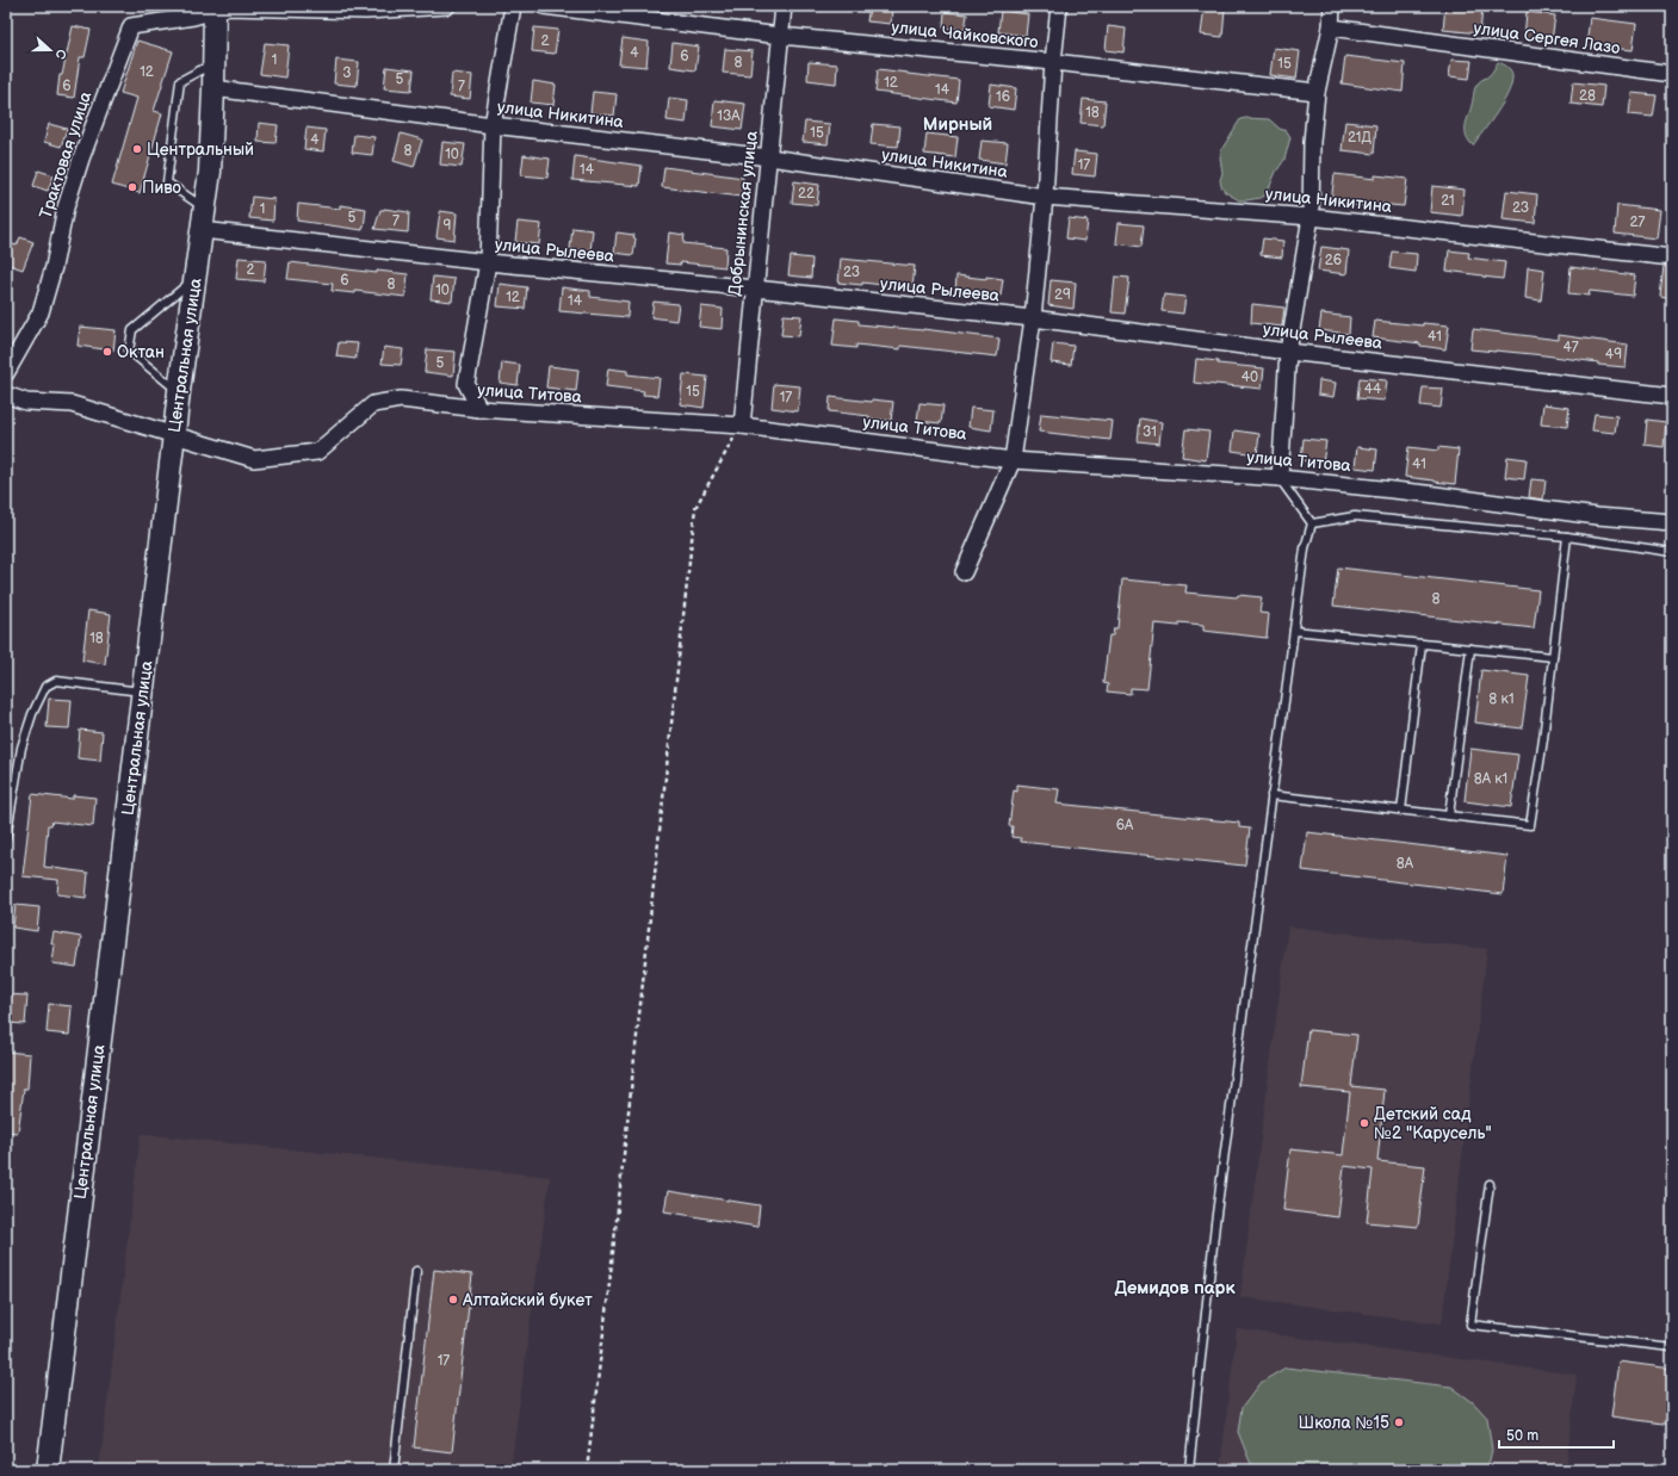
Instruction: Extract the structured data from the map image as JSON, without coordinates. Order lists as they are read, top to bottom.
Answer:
{
  "streets": {
    "street": [
      "улица Чайковского",
      "улица Сергея Лазо",
      "улица Никитина",
      "Трактовая улица",
      "Добрынинская улица",
      "улица Рылеева",
      "Центральная улица",
      "улица Титова"
    ]
  },
  "crossings": [
    ["улица Чайковского", "Добрынинская улица"],
    ["улица Никитина", "Добрынинская улица"],
    ["улица Никитина", "Центральная улица"],
    ["Трактовая улица", "Центральная улица"],
    ["Добрынинская улица", "улица Рылеева"],
    ["Добрынинская улица", "улица Титова"],
    ["улица Рылеева", "Центральная улица"],
    ["Центральная улица", "улица Титова"]
  ],
  "districts": ["Мирный", "Демидов парк"],
  "places": [
    "Центральный",
    "Пиво",
    "Октан",
    "Детский сад №2 \"Карусель\"",
    "Алтайский букет",
    "Школа №15"
  ],
  "house_numbers": [
    "2",
    "4",
    "6",
    "1",
    "8",
    "15",
    "12",
    "3",
    "5",
    "12",
    "6",
    "7",
    "14",
    "28",
    "16",
    "18",
    "13А",
    "15",
    "21Д",
    "4",
    "8",
    "10",
    "17",
    "14",
    "22",
    "21",
    "23",
    "1",
    "5",
    "7",
    "27",
    "9",
    "26",
    "2",
    "23",
    "6",
    "8",
    "10",
    "29",
    "12",
    "14",
    "41",
    "47",
    "49",
    "5",
    "40",
    "44",
    "15",
    "17",
    "31",
    "41",
    "8",
    "18",
    "8 к1",
    "8А к1",
    "6А",
    "8А",
    "17"
  ],
  "scale_bar": "50 m",
  "north": "right"
}
